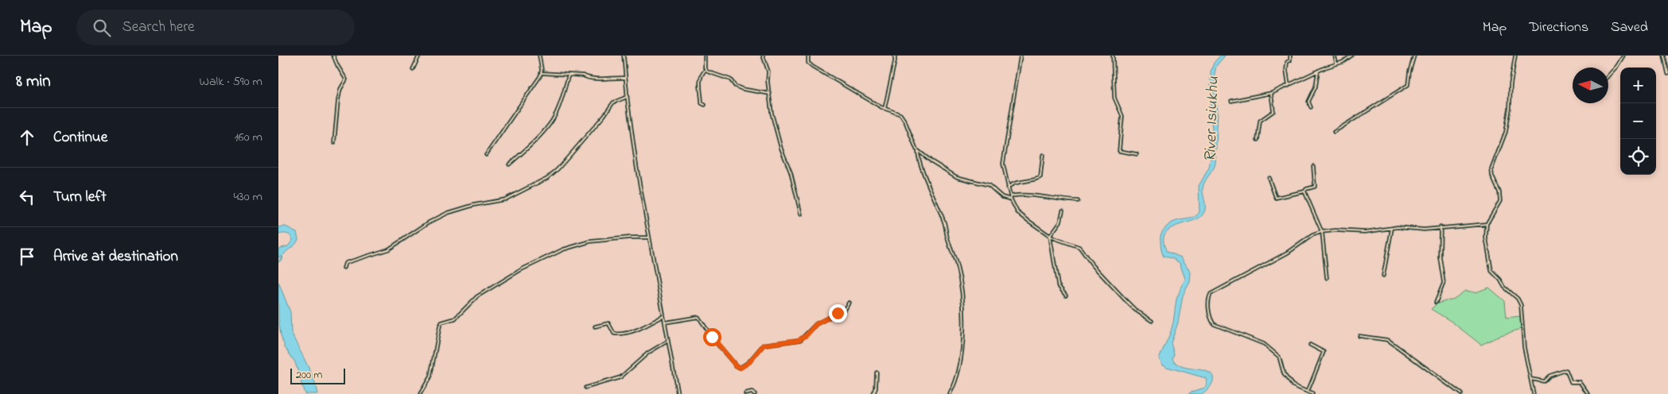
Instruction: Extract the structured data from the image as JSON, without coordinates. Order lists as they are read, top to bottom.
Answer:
{
  "water": ["River Isiukhu"],
  "scale_bar": "200 m",
  "north": "left",
  "page": {
    "header": "Map",
    "search": "Search here",
    "nav": ["Map", "Directions", "Saved"],
    "heading": ["8 min", "Walk · 590 m"],
    "map_buttons": ["+", "−"],
    "list": [
      ["Continue", "160 m"],
      ["Turn left", "430 m"],
      "Arrive at destination"
    ],
    "scale": "200 m"
  }
}
